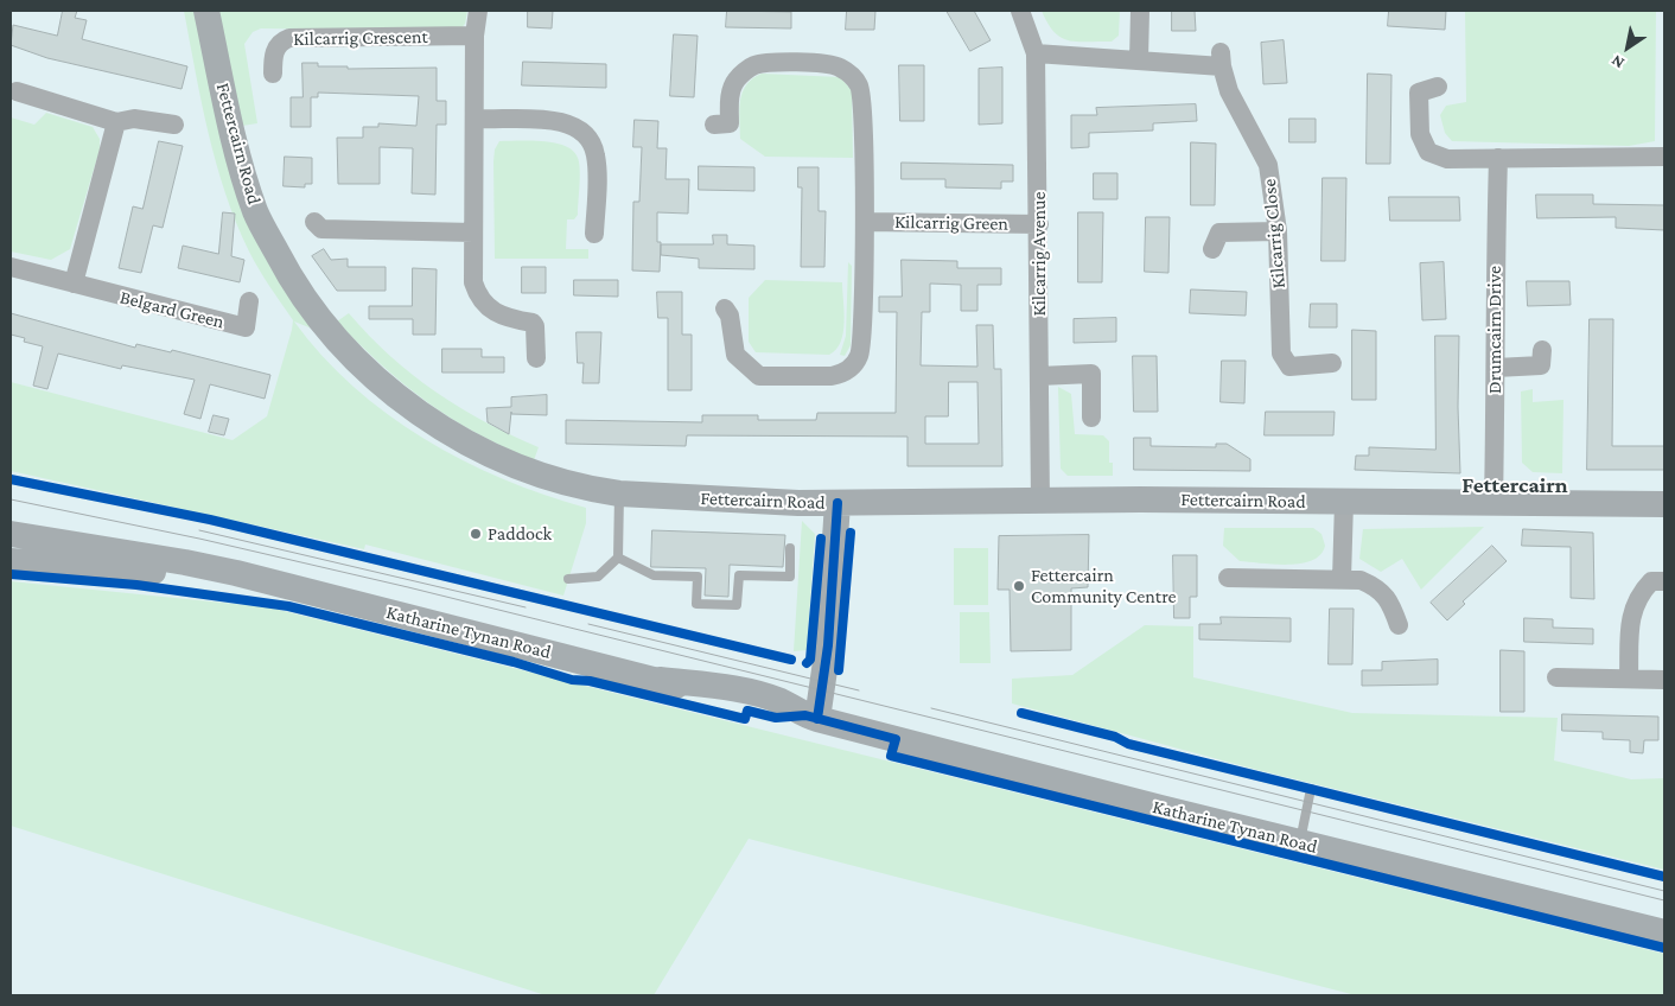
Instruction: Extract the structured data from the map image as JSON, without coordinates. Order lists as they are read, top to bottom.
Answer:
{
  "streets": {
    "main road": ["Fettercairn Road", "Katharine Tynan Road"],
    "street": [
      "Kilcarrig Crescent",
      "Kilcarrig Green",
      "Kilcarrig Close",
      "Kilcarrig Avenue",
      "Belgard Green",
      "Drumcairn Drive"
    ]
  },
  "crossings": [
    ["Fettercairn Road", "Kilcarrig Avenue"],
    ["Fettercairn Road", "Drumcairn Drive"],
    ["Kilcarrig Green", "Kilcarrig Avenue"],
    ["Kilcarrig Close", "Kilcarrig Avenue"]
  ],
  "districts": ["Fettercairn"],
  "places": ["Paddock", "Fettercairn Community Centre"],
  "north": "bottom left"
}
